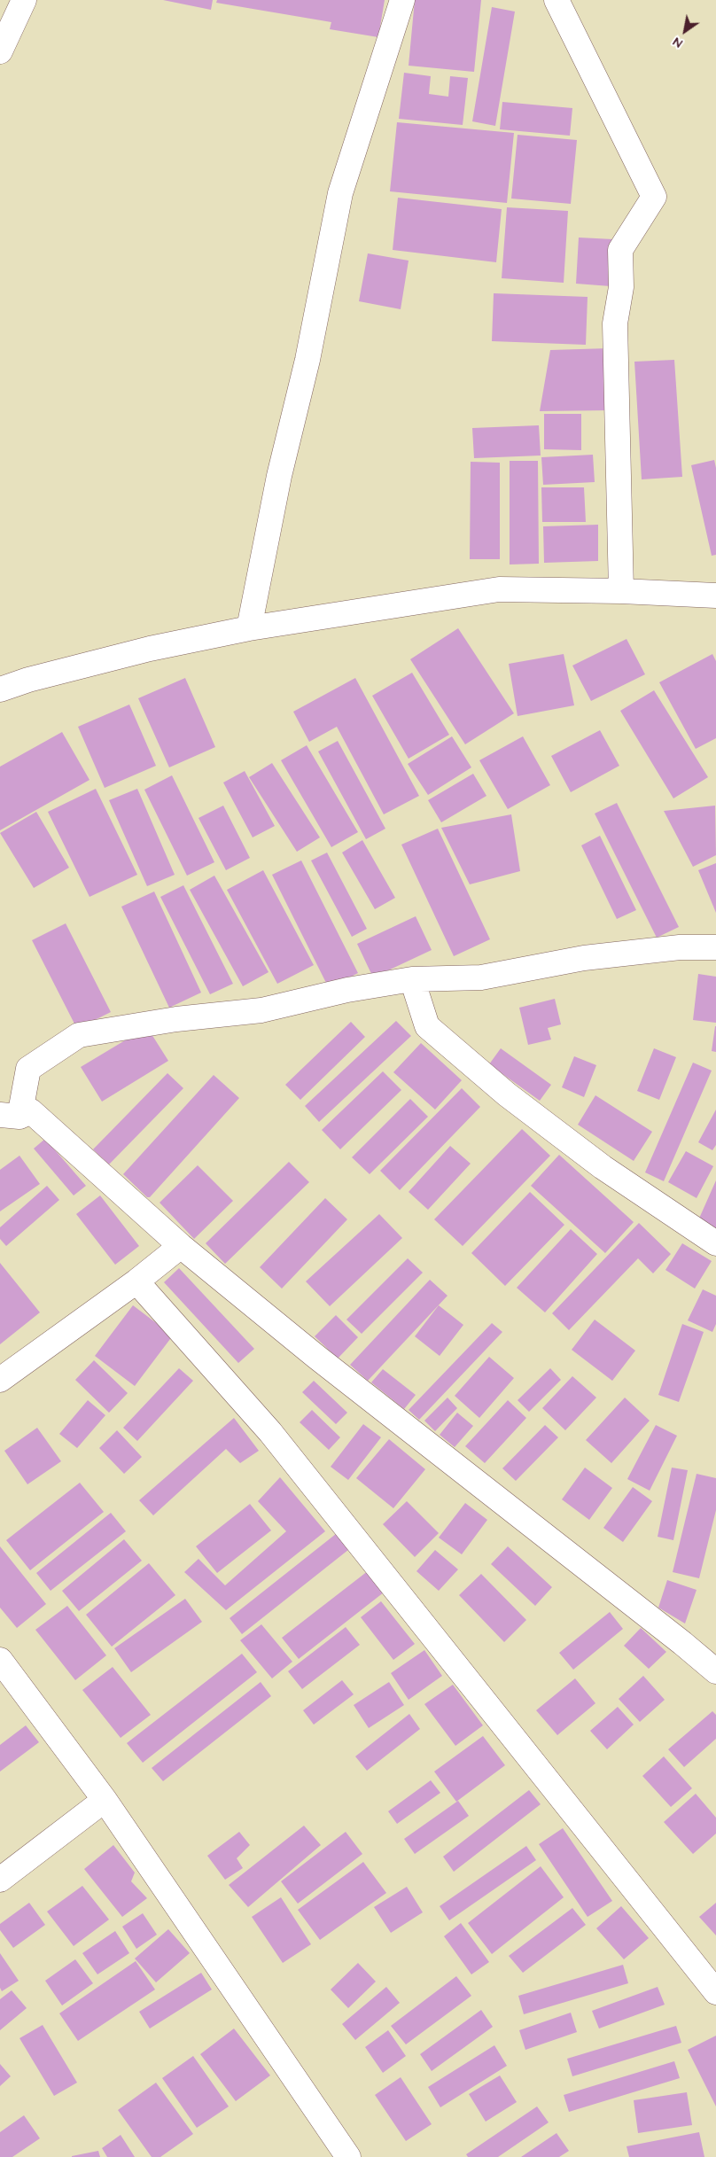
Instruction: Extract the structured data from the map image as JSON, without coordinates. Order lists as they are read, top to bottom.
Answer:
{
  "north": "bottom left"
}
